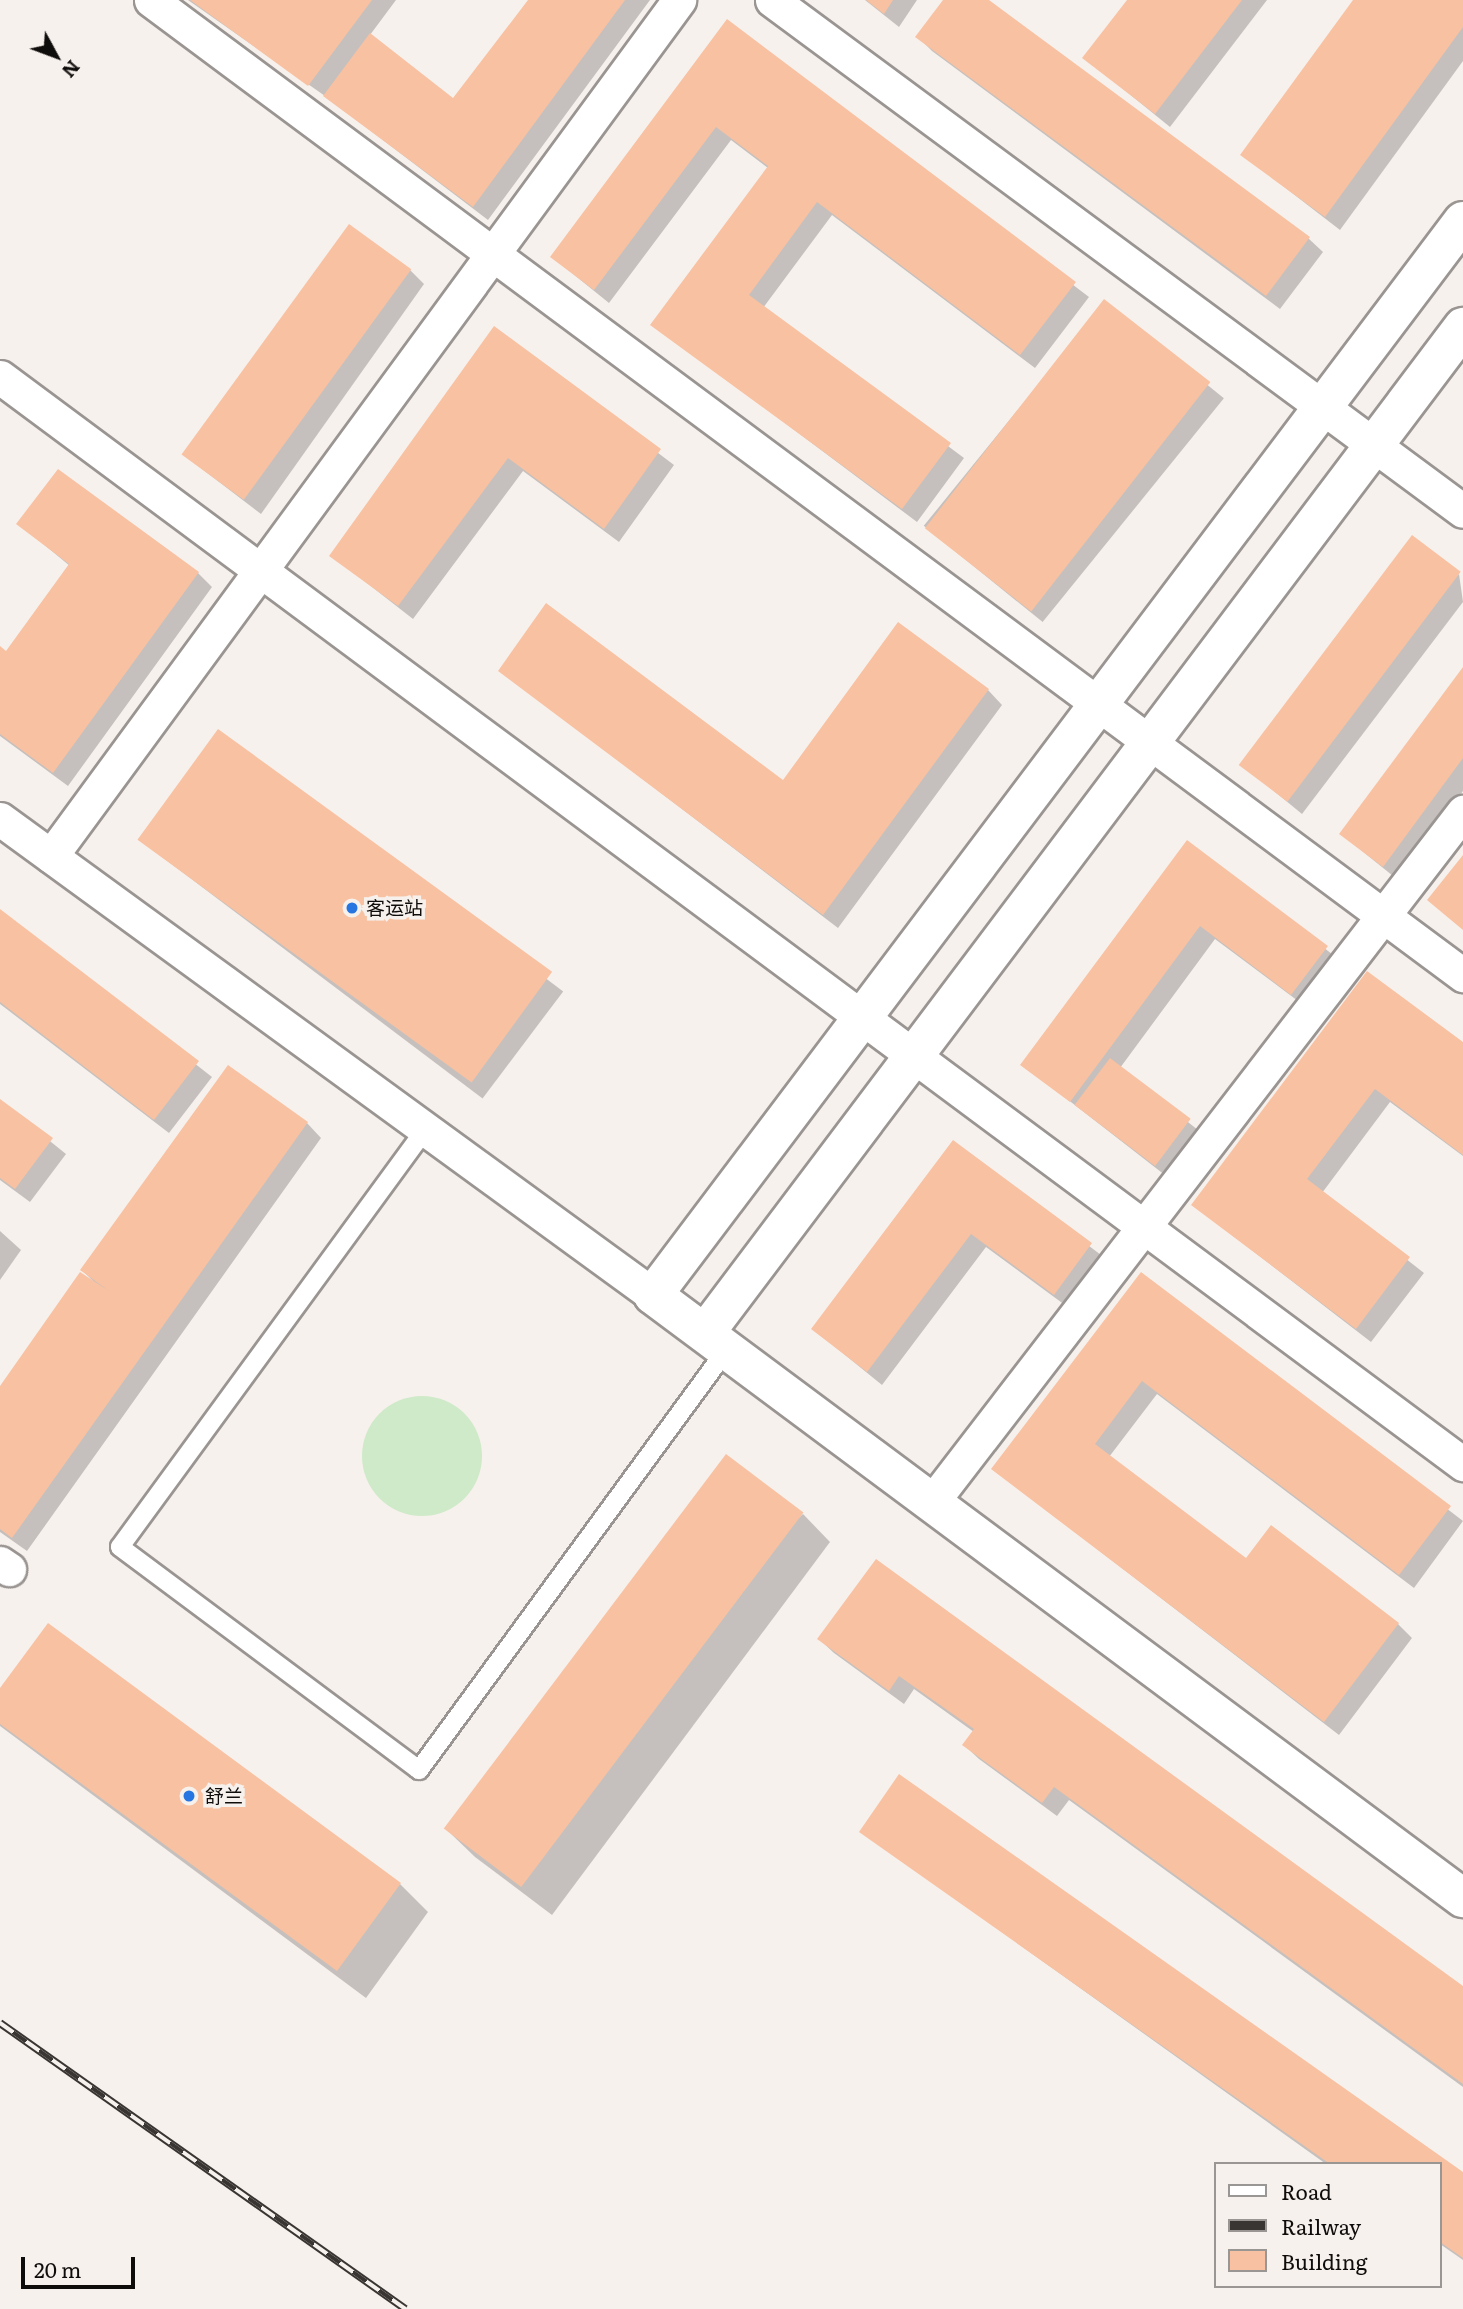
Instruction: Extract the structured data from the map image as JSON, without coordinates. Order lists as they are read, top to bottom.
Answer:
{
  "places": ["客运站", "舒兰"],
  "legend": ["Road", "Railway", "Building"],
  "scale_bar": "20 m",
  "north": "bottom right"
}
